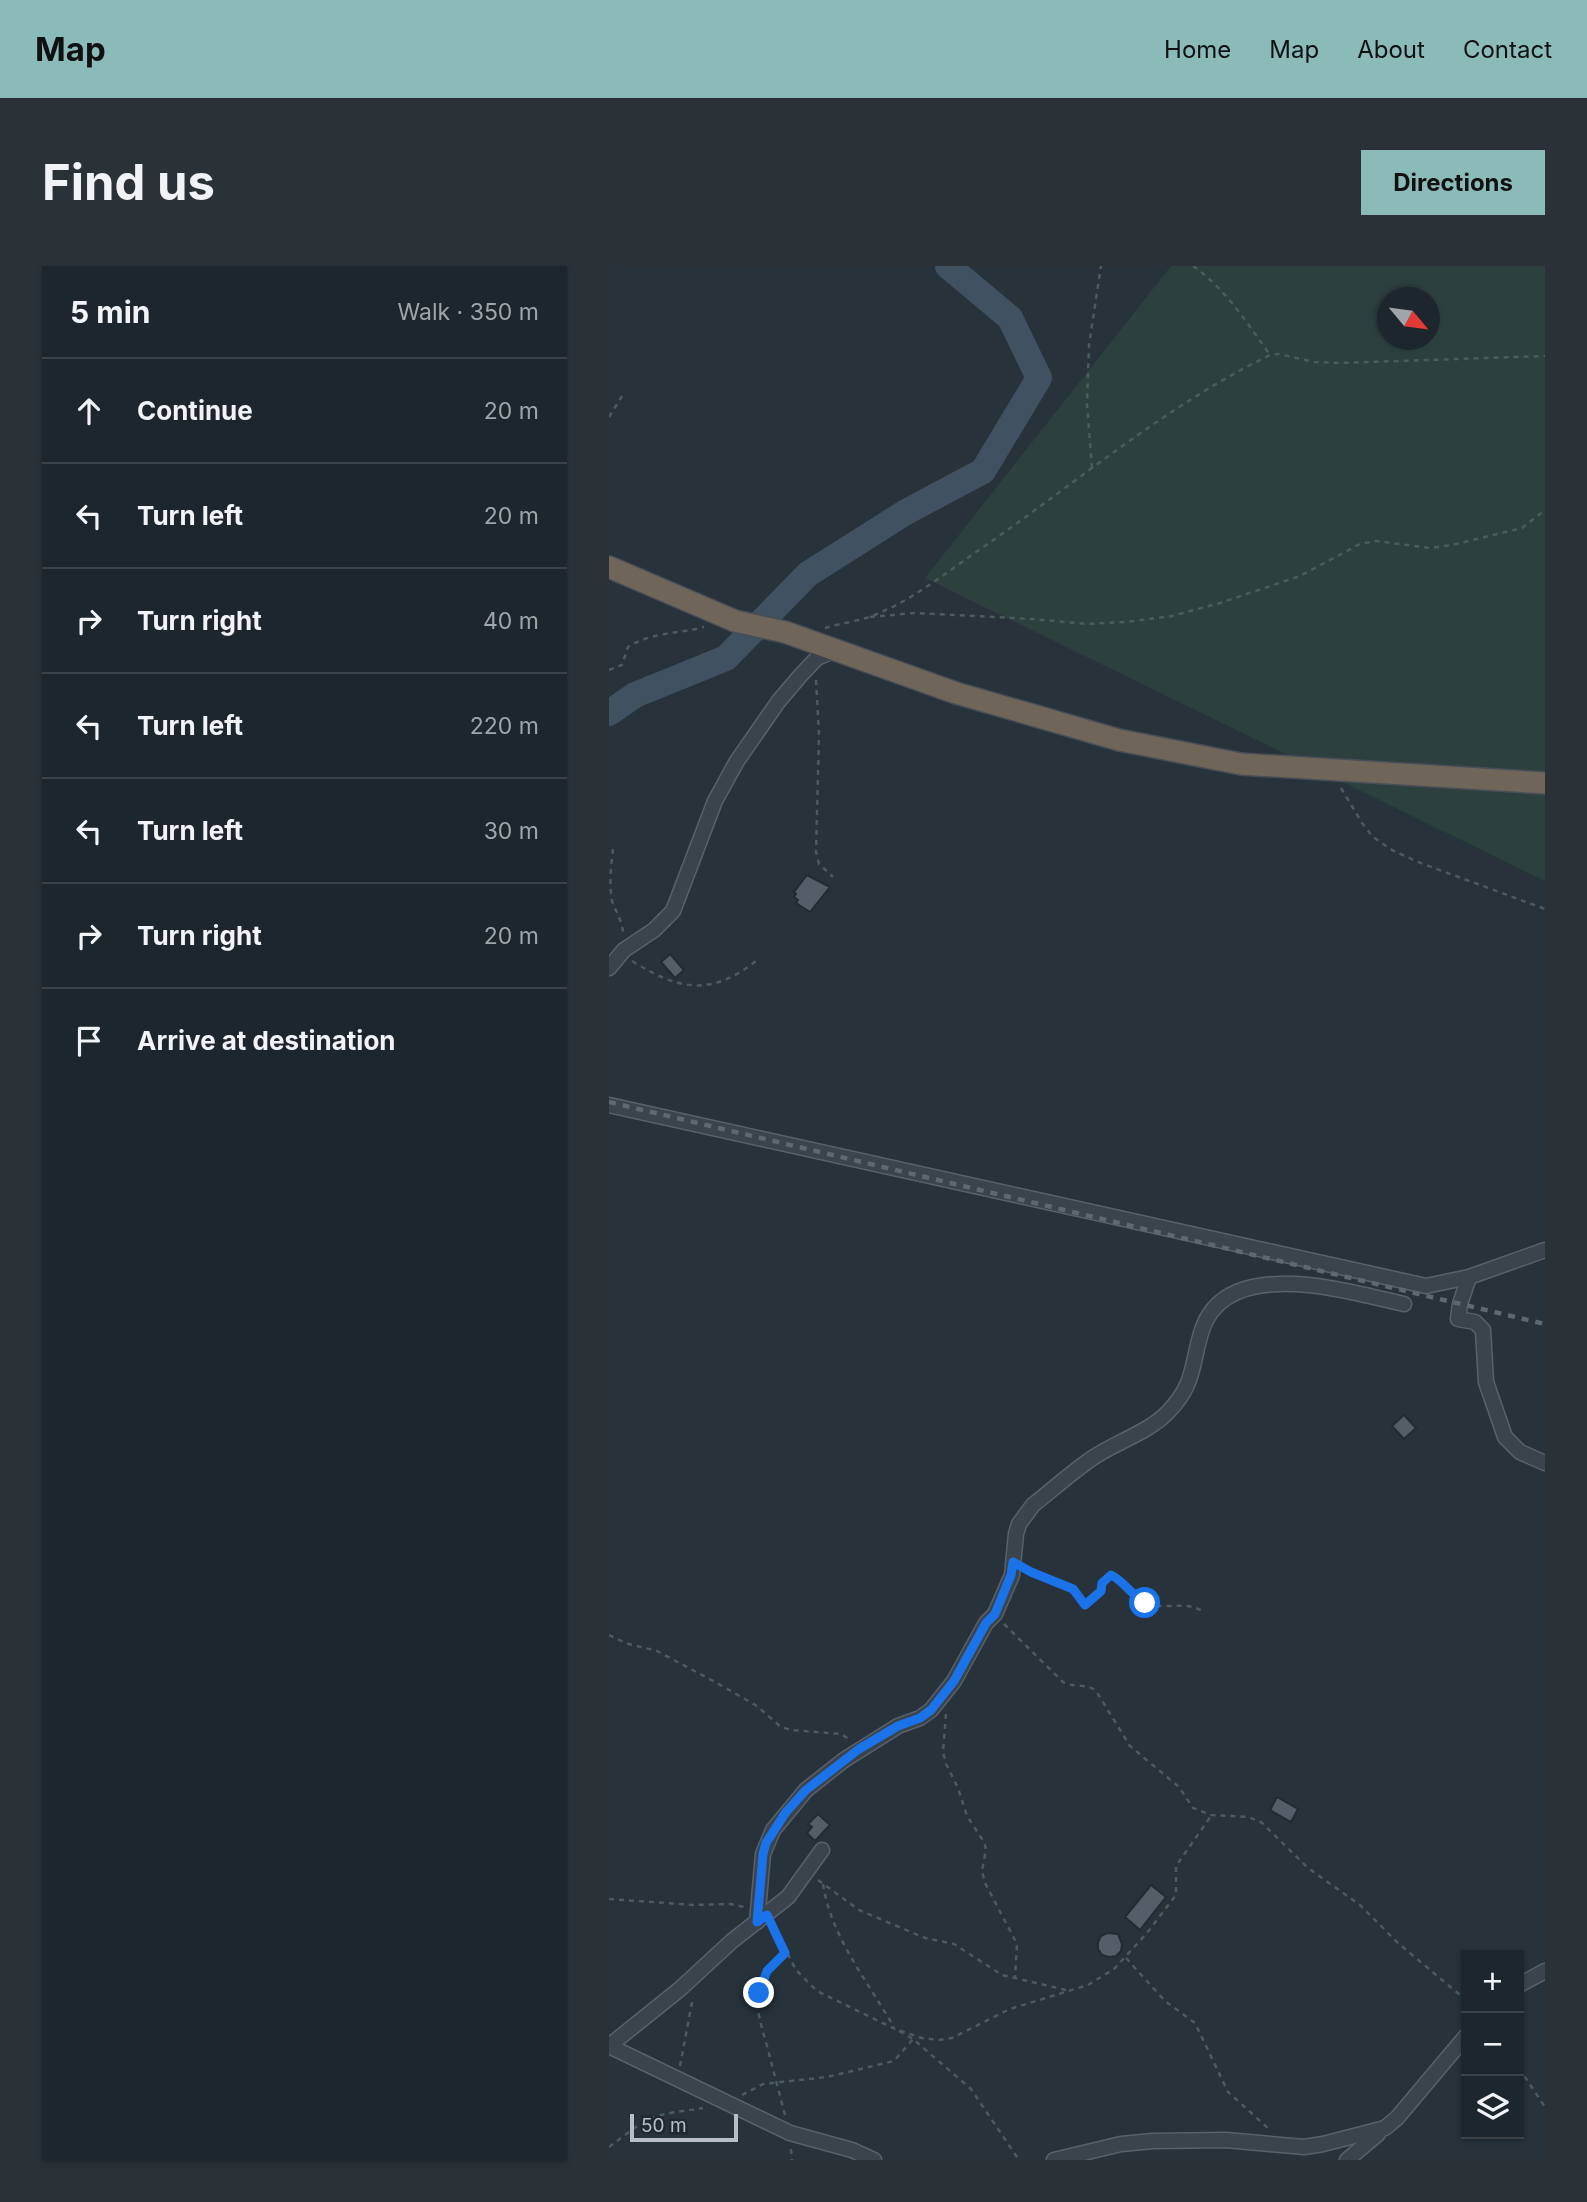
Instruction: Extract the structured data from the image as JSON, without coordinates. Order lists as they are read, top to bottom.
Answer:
{
  "scale_bar": "50 m",
  "north": "bottom right",
  "page": {
    "header": "Map",
    "nav": [
      "Home",
      "Map",
      "About",
      "Contact"
    ],
    "buttons": "Directions",
    "title": "Find us",
    "heading": ["5 min", "Walk · 350 m"],
    "list": [
      ["Continue", "20 m"],
      ["Turn left", "20 m"],
      ["Turn right", "40 m"],
      ["Turn left", "220 m"],
      ["Turn left", "30 m"],
      ["Turn right", "20 m"],
      "Arrive at destination"
    ],
    "map_buttons": ["+", "−"],
    "scale": "50 m"
  }
}
